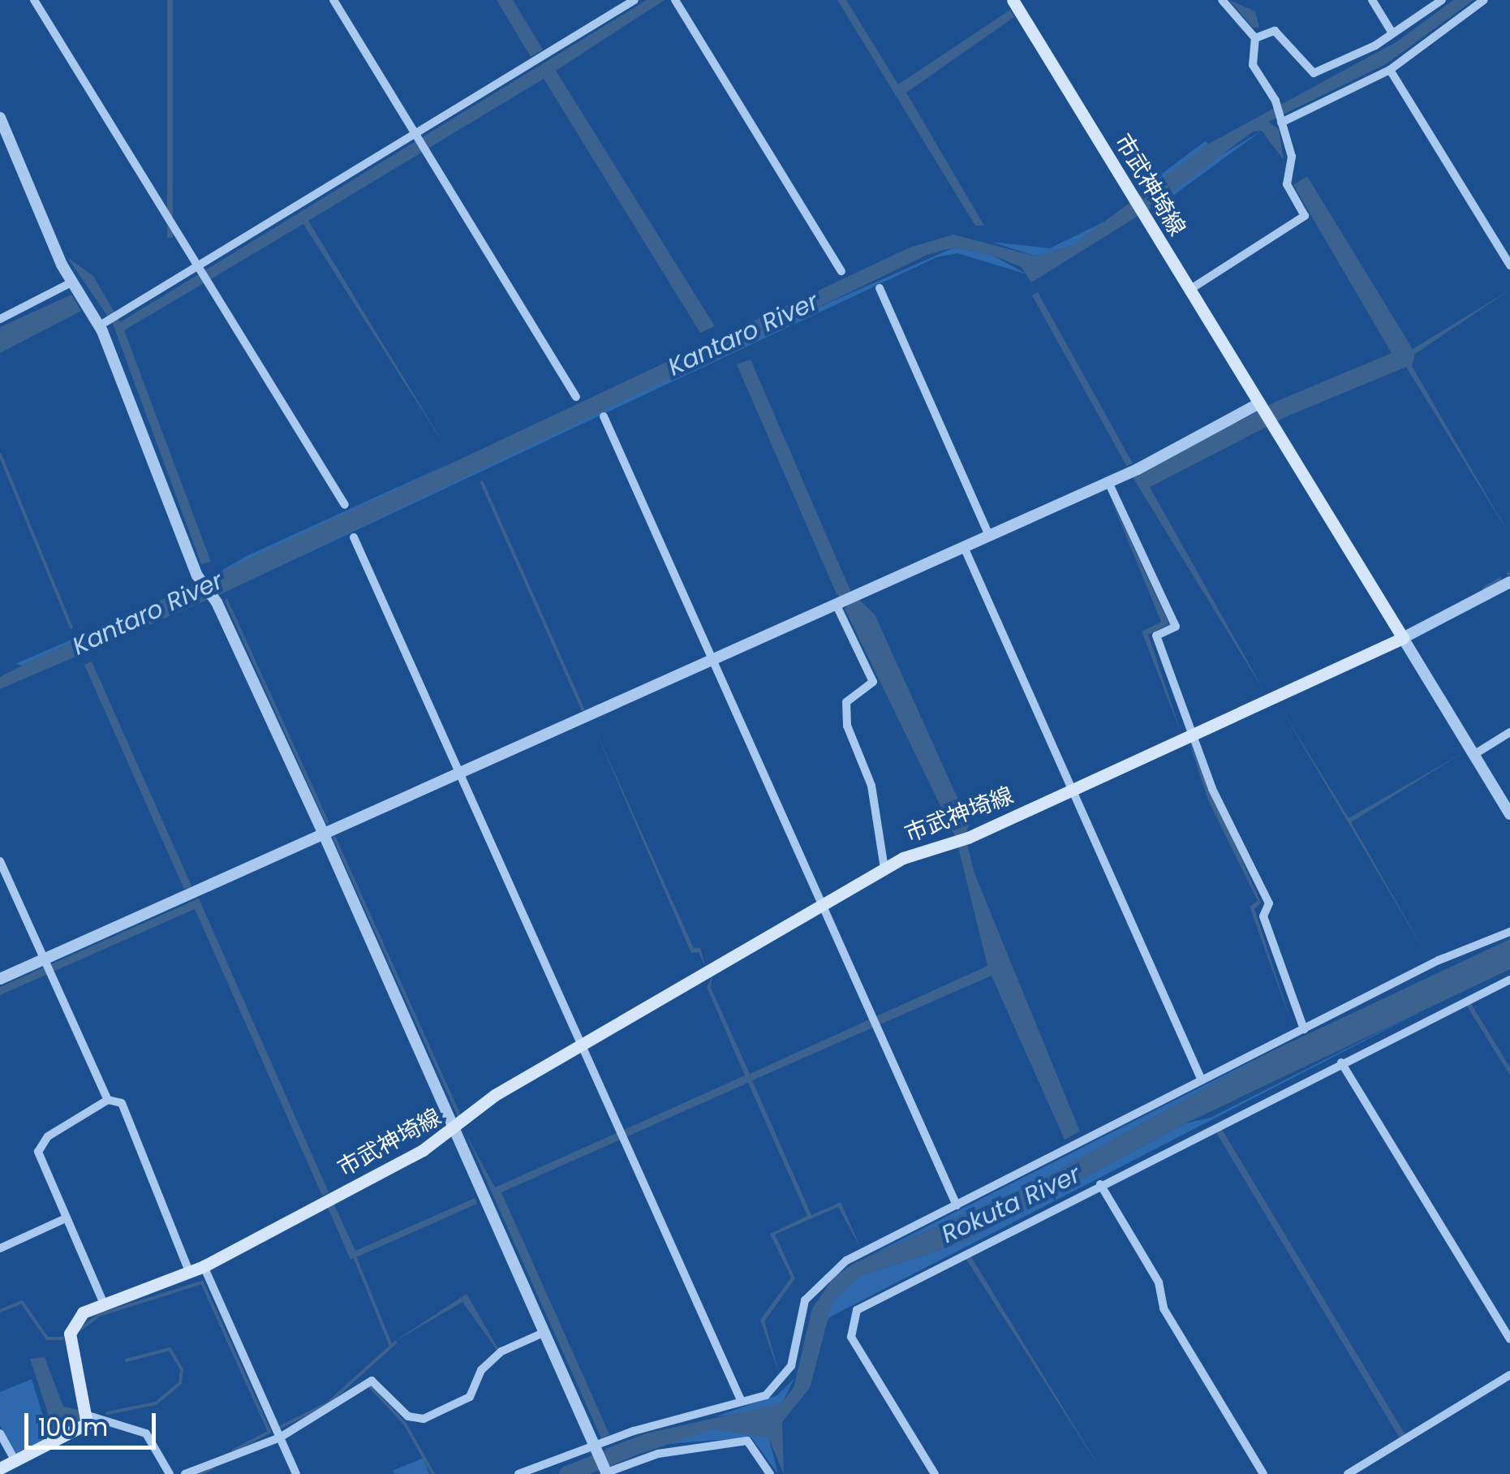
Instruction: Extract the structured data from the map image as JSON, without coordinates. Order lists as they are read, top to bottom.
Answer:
{
  "streets": {
    "main road": ["市武神埼線"]
  },
  "water": ["Kantaro River", "Rokuta River"],
  "scale_bar": "100 m"
}
